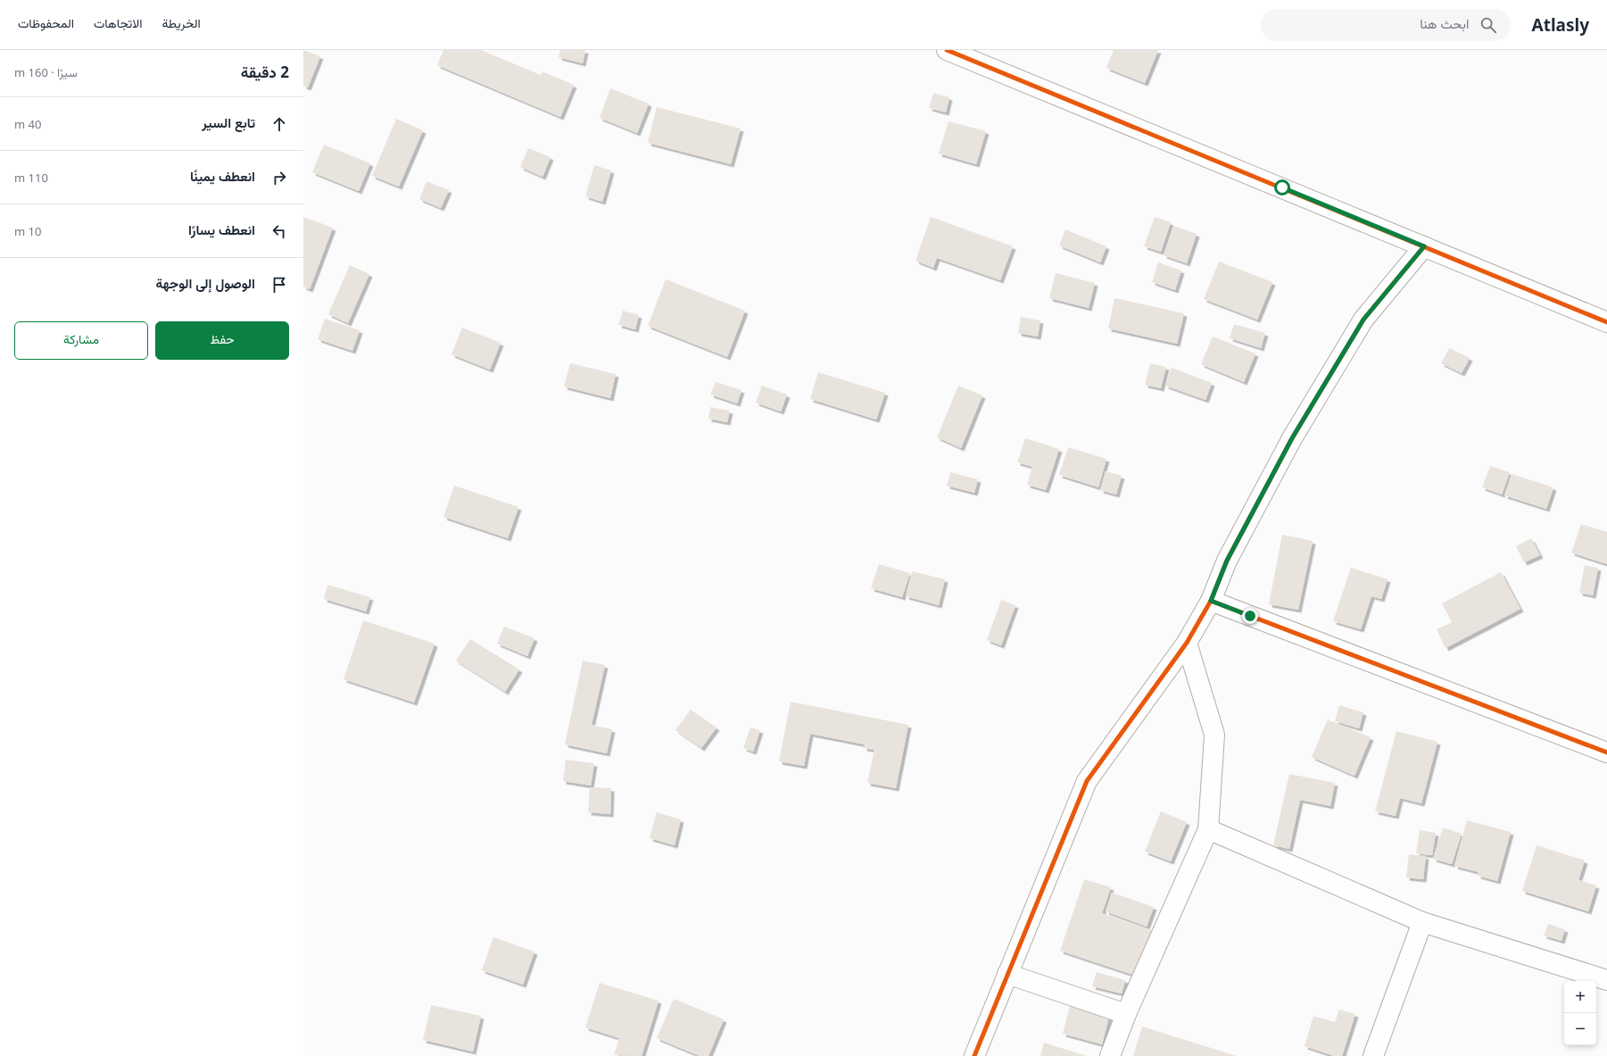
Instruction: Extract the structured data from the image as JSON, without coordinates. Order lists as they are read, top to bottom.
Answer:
{
  "page": {
    "header": "Atlasly",
    "search": "ابحث هنا",
    "nav": ["الخريطة", "الاتجاهات", "المحفوظات"],
    "heading": ["2 دقيقة", "سيرًا · 160 m"],
    "list": [
      ["تابع السير", "40 m"],
      ["انعطف يمينًا", "110 m"],
      ["انعطف يسارًا", "10 m"],
      "الوصول إلى الوجهة"
    ],
    "buttons": ["حفظ", "مشاركة"],
    "map_buttons": ["+", "−"]
  }
}
